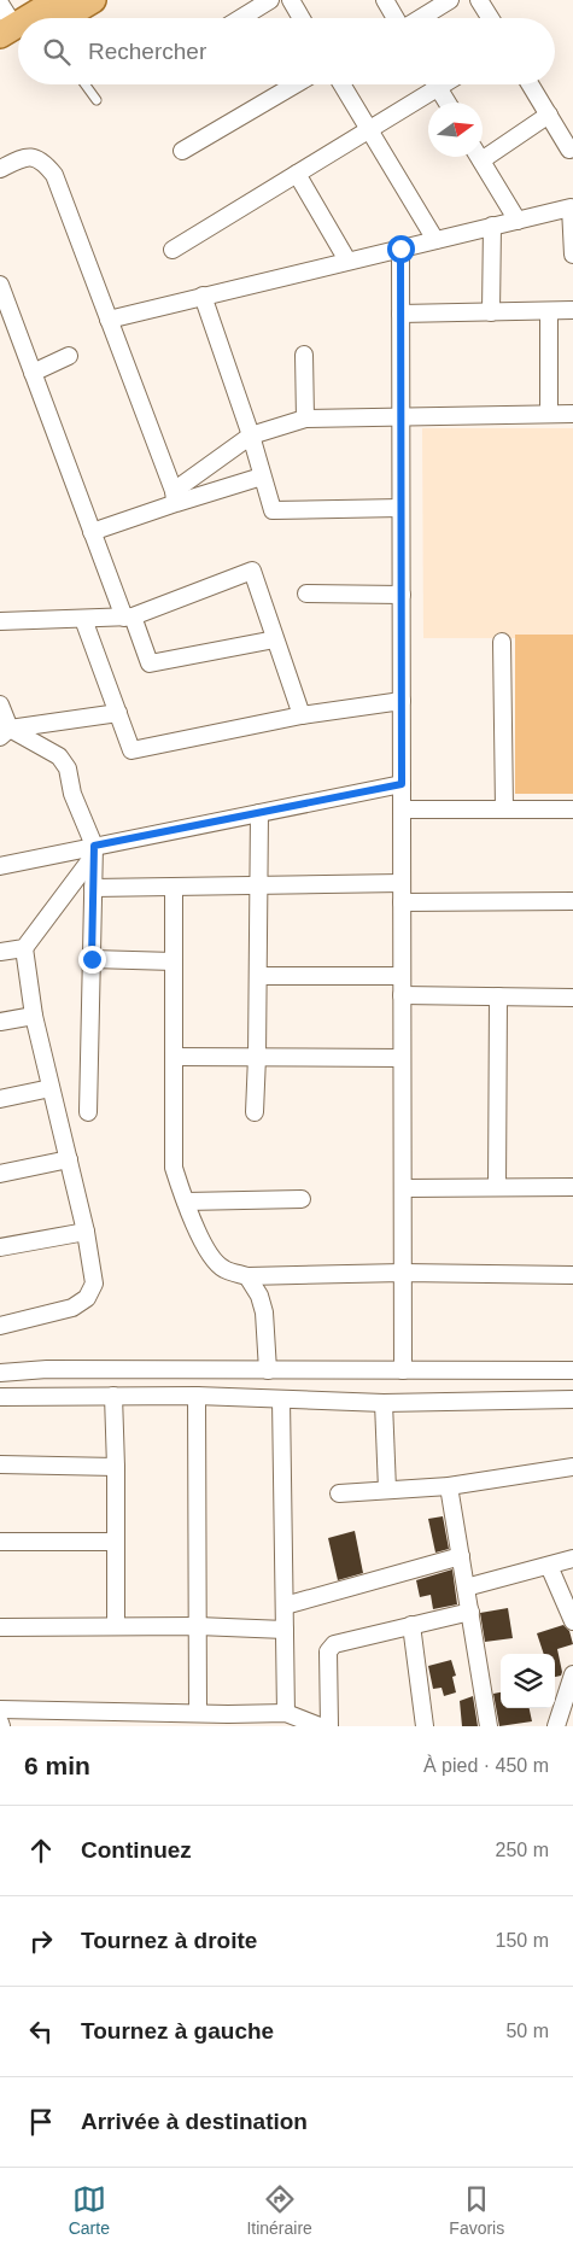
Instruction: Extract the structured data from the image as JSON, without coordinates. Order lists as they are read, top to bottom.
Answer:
{
  "north": "right",
  "page": {
    "search": "Rechercher",
    "heading": ["6 min", "À pied · 450 m"],
    "list": [
      ["Continuez", "250 m"],
      ["Tournez à droite", "150 m"],
      ["Tournez à gauche", "50 m"],
      "Arrivée à destination"
    ],
    "nav": ["Carte", "Itinéraire", "Favoris"]
  }
}
